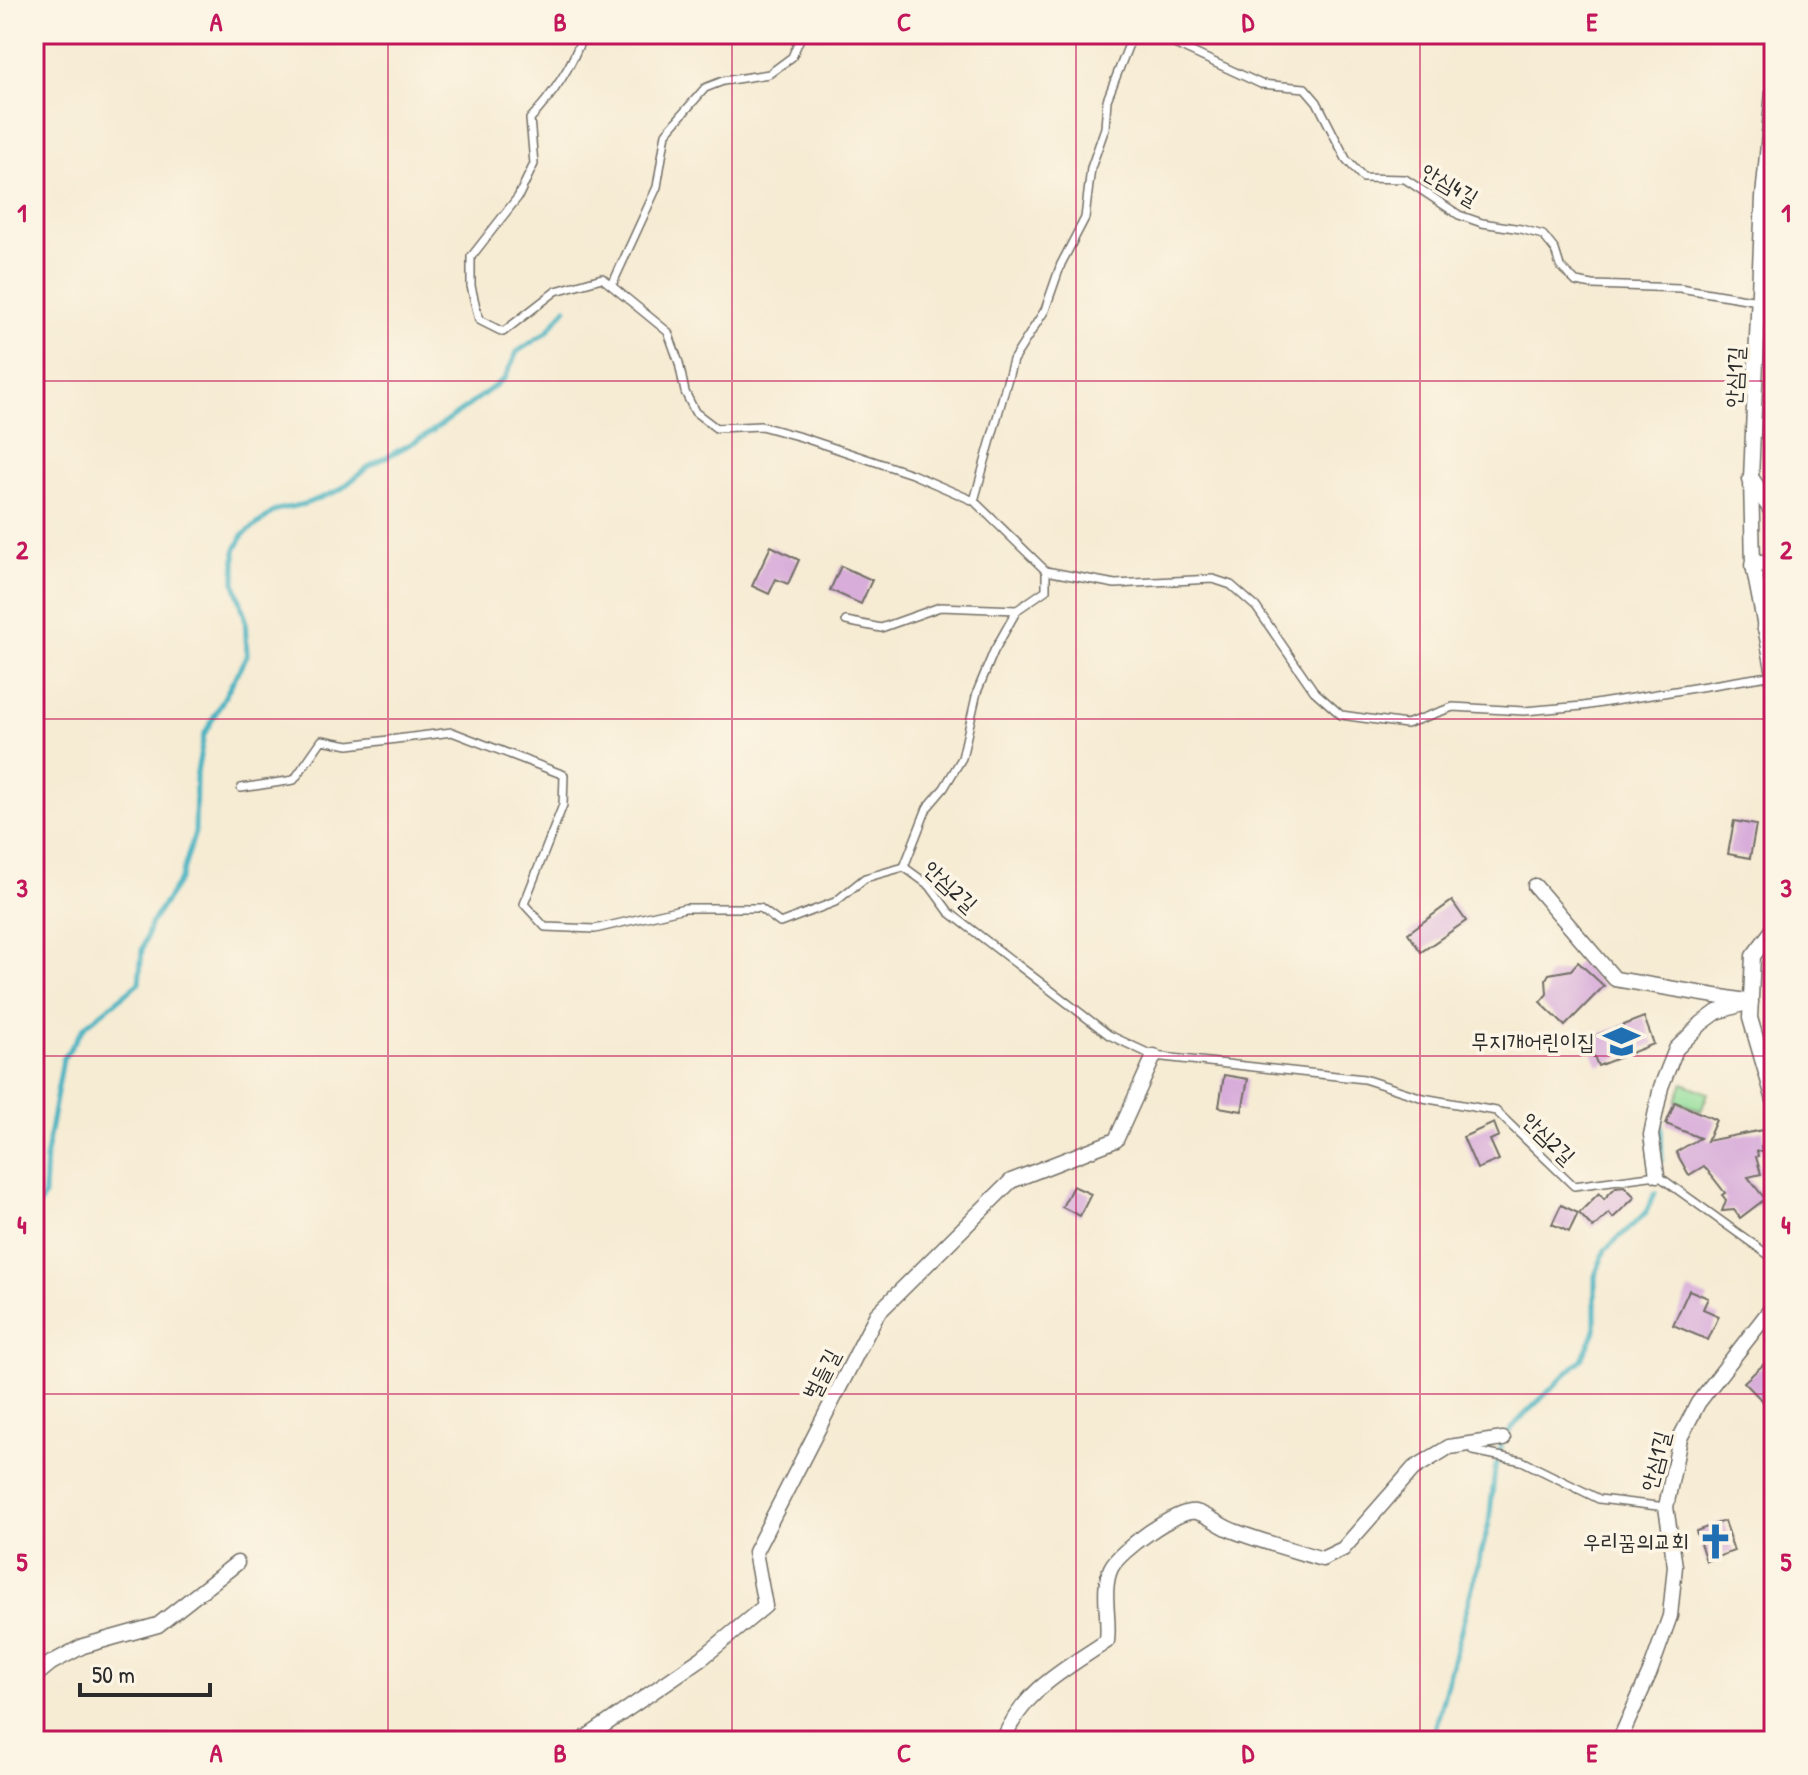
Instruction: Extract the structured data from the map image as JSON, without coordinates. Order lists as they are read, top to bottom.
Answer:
{
  "streets": {
    "street": ["안심1길", "벌들길"],
    "lane": ["안심4길", "안심2길"]
  },
  "crossings": [
    ["안심4길", "안심1길"],
    ["안심2길", "벌들길"]
  ],
  "places": {
    "school or university": ["무지개어린이집"],
    "church": ["우리꿈의교회"]
  },
  "scale_bar": "50 m",
  "grid": {
    "columns": [
      "A",
      "B",
      "C",
      "D",
      "E"
    ],
    "rows": [
      "1",
      "2",
      "3",
      "4",
      "5"
    ]
  }
}
